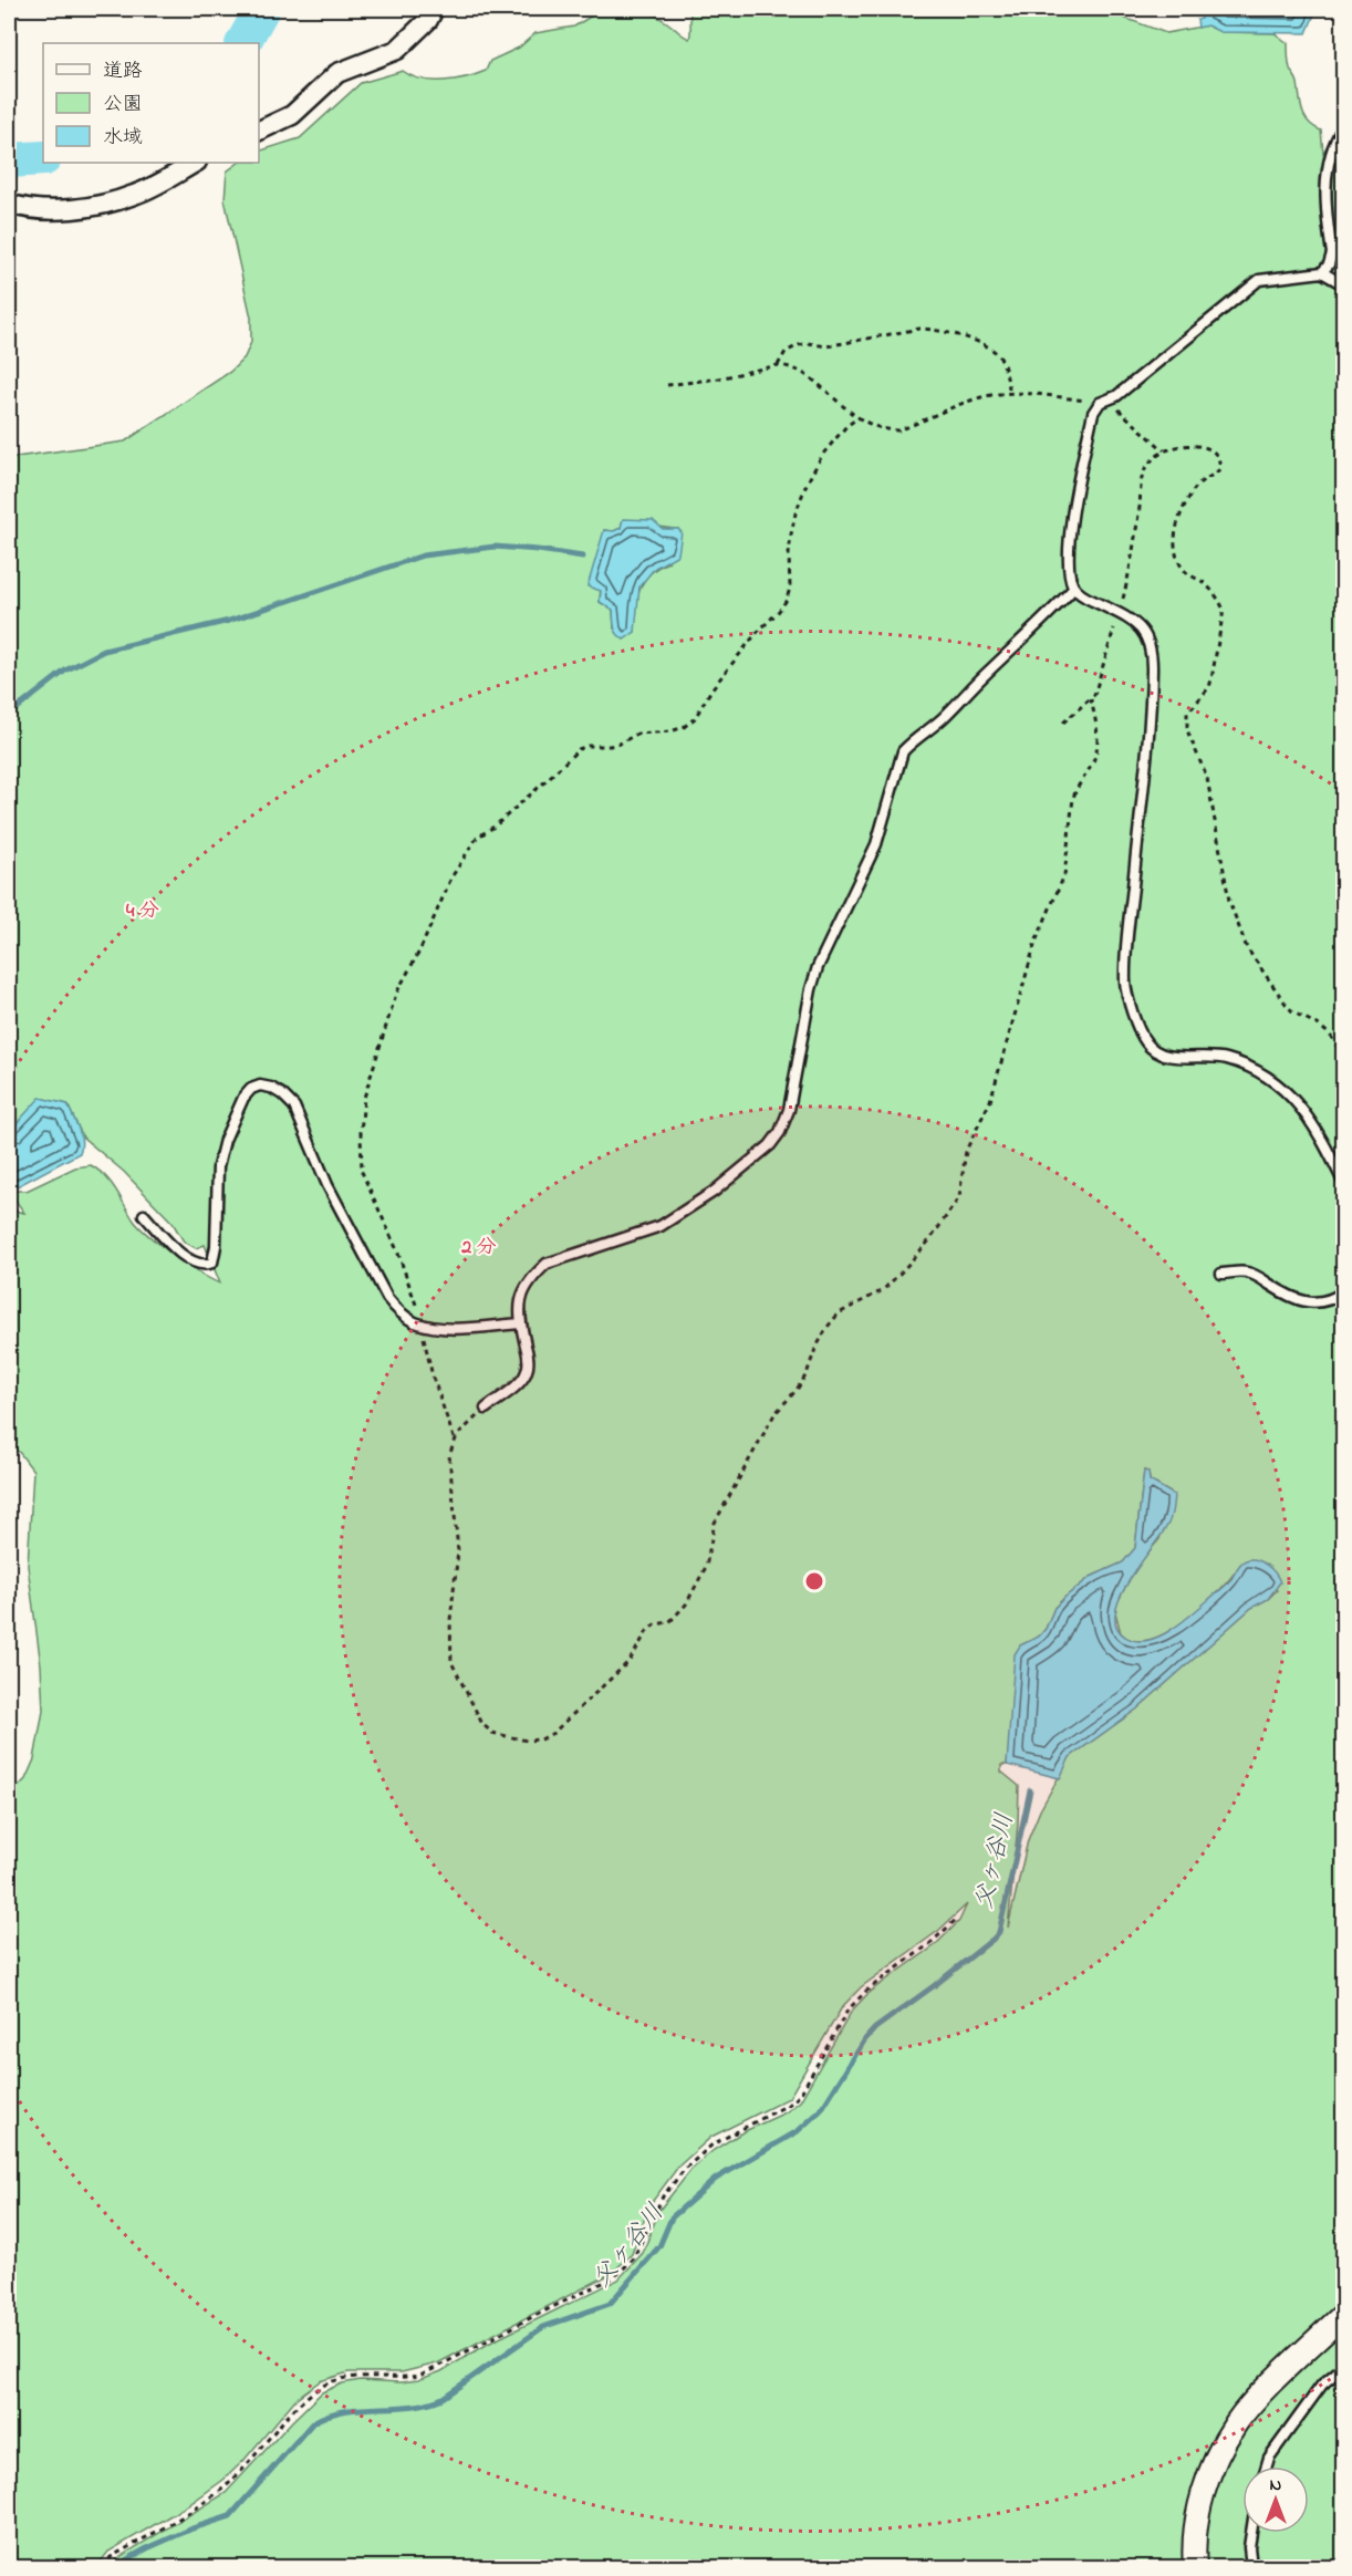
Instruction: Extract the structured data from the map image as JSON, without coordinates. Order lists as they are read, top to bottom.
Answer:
{
  "water": ["父ヶ谷川"],
  "legend": ["道路", "公園", "水域"],
  "north": "top",
  "rings": ["4 分", "2 分"]
}
